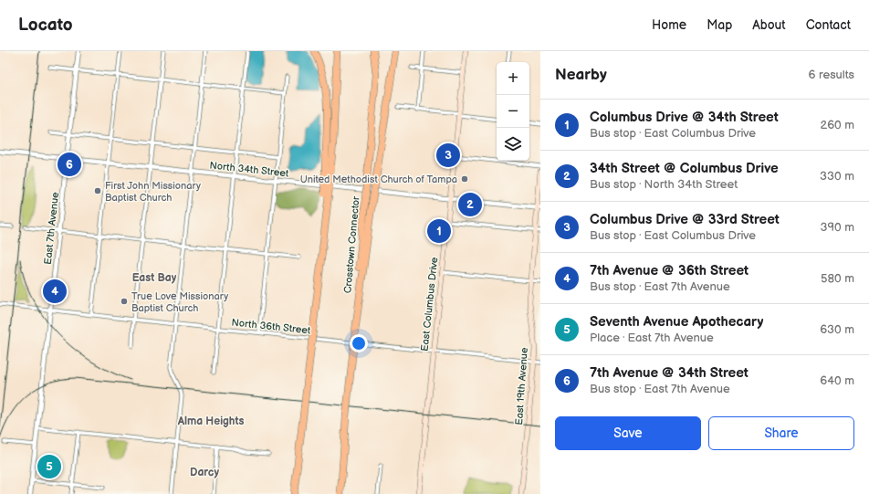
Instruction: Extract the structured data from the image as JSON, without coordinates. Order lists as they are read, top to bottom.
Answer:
{
  "streets": {
    "highway": ["Crosstown Connector"],
    "main road": ["East Columbus Drive", "East 19th Avenue"],
    "street": ["North 34th Street", "East 7th Avenue", "North 36th Street"]
  },
  "crossings": [
    ["North 34th Street", "East 7th Avenue"],
    ["North 34th Street", "East Columbus Drive"],
    ["North 34th Street", "East 19th Avenue"],
    ["East 7th Avenue", "North 36th Street"],
    ["East Columbus Drive", "North 36th Street"],
    ["North 36th Street", "East 19th Avenue"]
  ],
  "districts": ["East Bay", "Alma Heights", "Darcy"],
  "places": ["United Methodist Church of Tampa", "First John Missionary Baptist Church", "True Love Missionary Baptist Church"],
  "page": {
    "header": "Locato",
    "nav": [
      "Home",
      "Map",
      "About",
      "Contact"
    ],
    "heading": ["Nearby", "6 results"],
    "map_buttons": ["+", "−"],
    "list": [
      {
        "mark": "1",
        "name": "Columbus Drive @ 34th Street",
        "note": "Bus stop · East Columbus Drive",
        "value": "260 m"
      },
      {
        "mark": "2",
        "name": "34th Street @ Columbus Drive",
        "note": "Bus stop · North 34th Street",
        "value": "330 m"
      },
      {
        "mark": "3",
        "name": "Columbus Drive @ 33rd Street",
        "note": "Bus stop · East Columbus Drive",
        "value": "390 m"
      },
      {
        "mark": "4",
        "name": "7th Avenue @ 36th Street",
        "note": "Bus stop · East 7th Avenue",
        "value": "580 m"
      },
      {
        "mark": "5",
        "name": "Seventh Avenue Apothecary",
        "note": "Place · East 7th Avenue",
        "value": "630 m"
      },
      {
        "mark": "6",
        "name": "7th Avenue @ 34th Street",
        "note": "Bus stop · East 7th Avenue",
        "value": "640 m"
      }
    ],
    "pins": [
      "3",
      "6",
      "2",
      "1",
      "4",
      "5"
    ],
    "buttons": ["Save", "Share"]
  }
}
